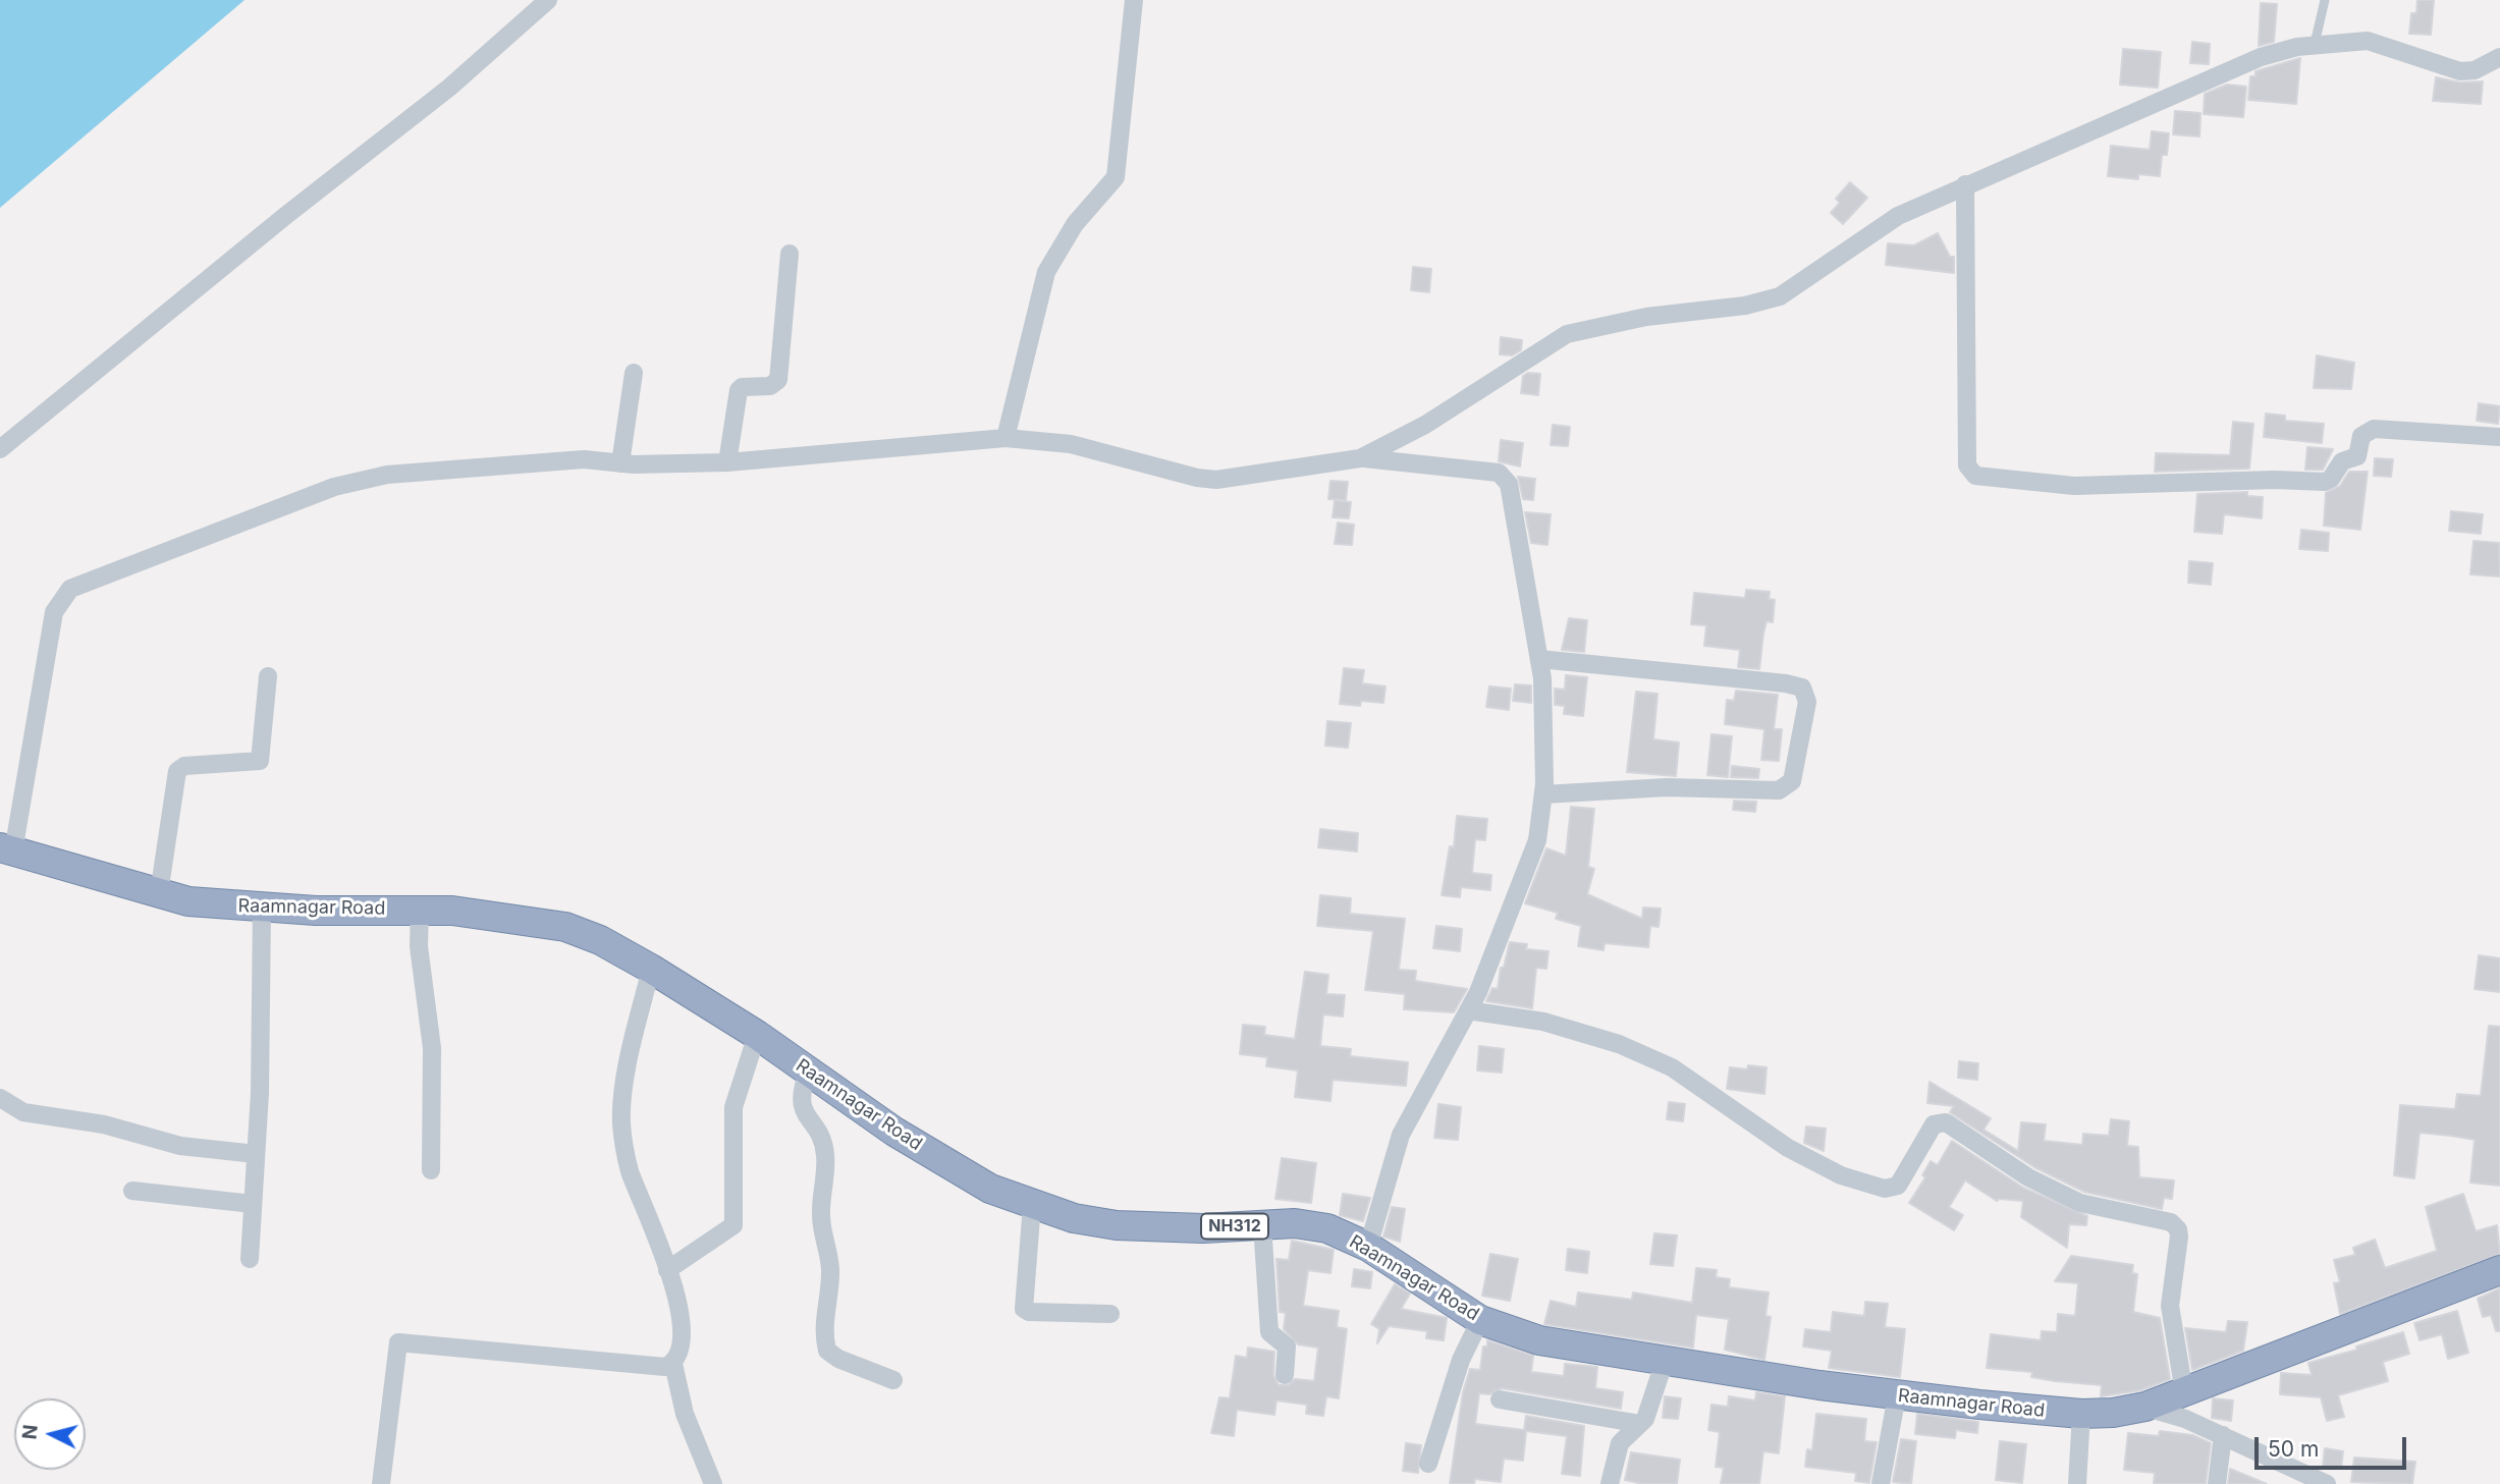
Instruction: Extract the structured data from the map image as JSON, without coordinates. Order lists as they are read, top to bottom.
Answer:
{
  "streets": {
    "highway": ["Raamnagar Road", "NH312"]
  },
  "scale_bar": "50 m",
  "north": "left"
}
